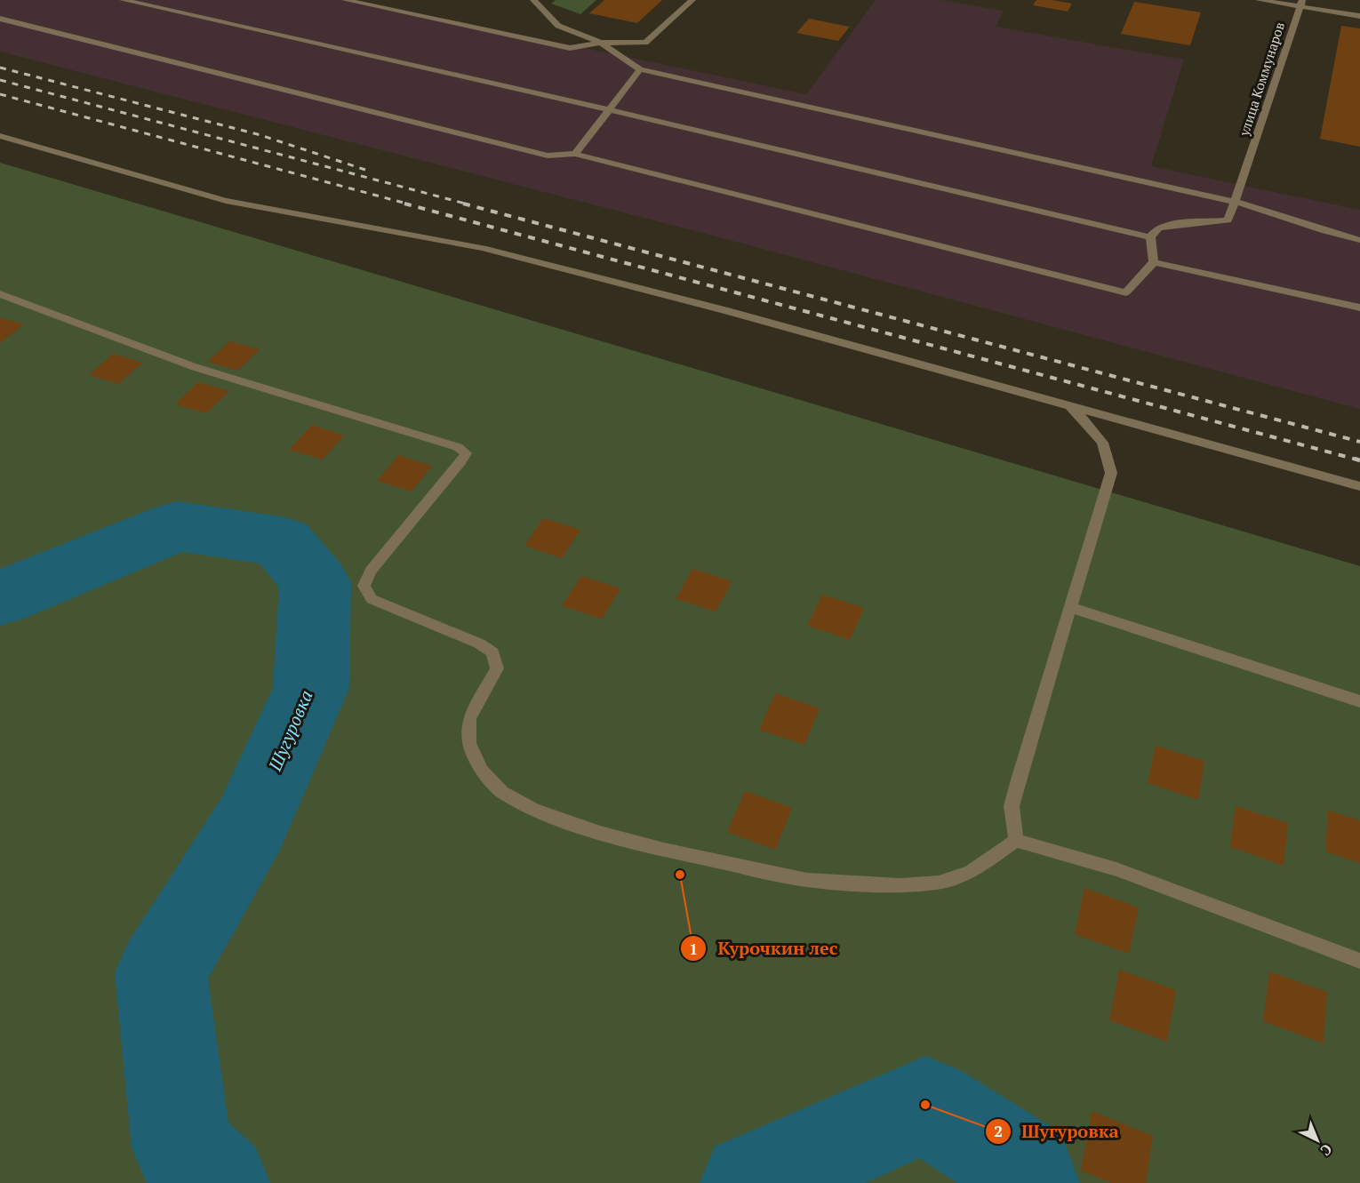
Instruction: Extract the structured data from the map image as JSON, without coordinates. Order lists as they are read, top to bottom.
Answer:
{
  "streets": {
    "street": ["улица Коммунаров"]
  },
  "water": ["Шугуровка"],
  "places": ["Курочкин лес", "Шугуровка"],
  "north": "bottom right"
}
